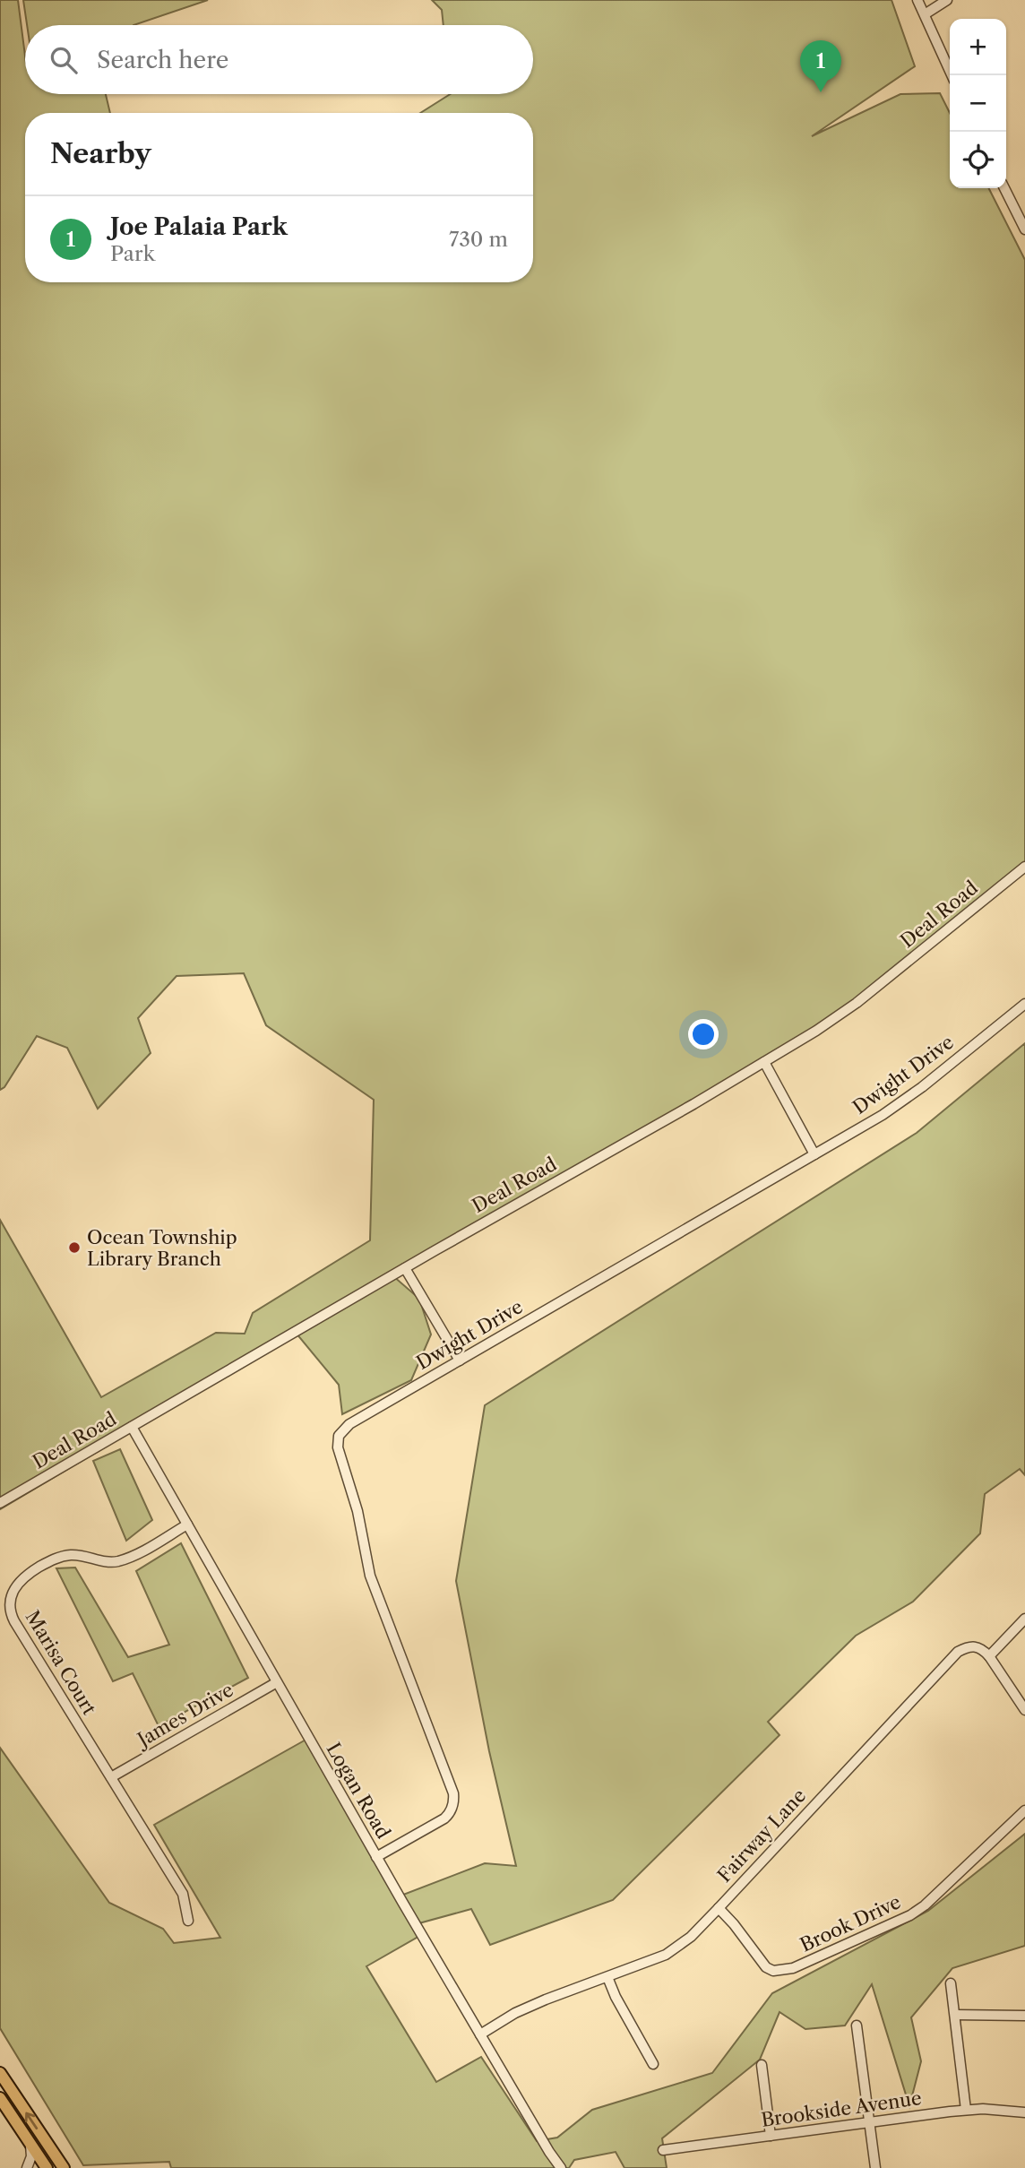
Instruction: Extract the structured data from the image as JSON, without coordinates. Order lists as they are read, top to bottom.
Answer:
{
  "streets": {
    "street": [
      "Deal Road",
      "Dwight Drive",
      "Marisa Court",
      "James Drive",
      "Logan Road",
      "Fairway Lane",
      "Brook Drive",
      "Brookside Avenue"
    ]
  },
  "crossings": [
    ["Deal Road", "Logan Road"],
    ["Dwight Drive", "Logan Road"],
    ["Marisa Court", "James Drive"],
    ["Marisa Court", "Logan Road"],
    ["James Drive", "Logan Road"],
    ["Logan Road", "Fairway Lane"],
    ["Fairway Lane", "Brook Drive"]
  ],
  "places": ["Ocean Township Library Branch"],
  "page": {
    "map_buttons": ["+", "−"],
    "search": "Search here",
    "pins": "1",
    "heading": "Nearby",
    "list": [
      {
        "mark": "1",
        "name": "Joe Palaia Park",
        "note": "Park",
        "value": "730 m"
      }
    ]
  }
}
